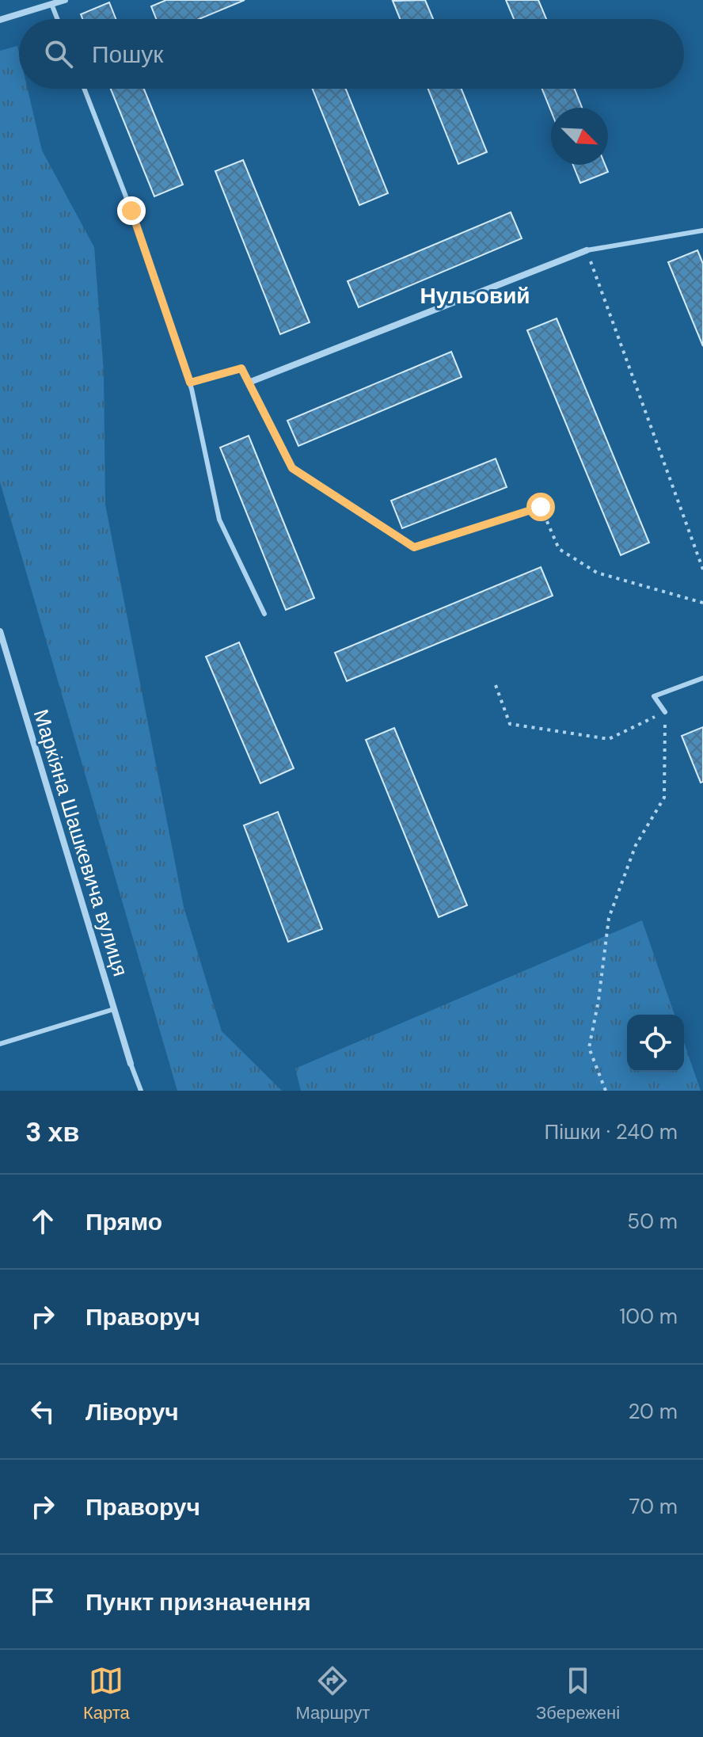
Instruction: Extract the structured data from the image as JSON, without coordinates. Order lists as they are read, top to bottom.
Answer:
{
  "streets": {
    "street": ["Маркіяна Шашкевича вулиця"]
  },
  "districts": ["Нульовий"],
  "north": "bottom right",
  "page": {
    "search": "Пошук",
    "heading": ["3 хв", "Пішки · 240 m"],
    "list": [
      ["Прямо", "50 m"],
      ["Праворуч", "100 m"],
      ["Ліворуч", "20 m"],
      ["Праворуч", "70 m"],
      "Пункт призначення"
    ],
    "nav": ["Карта", "Маршрут", "Збережені"]
  }
}
